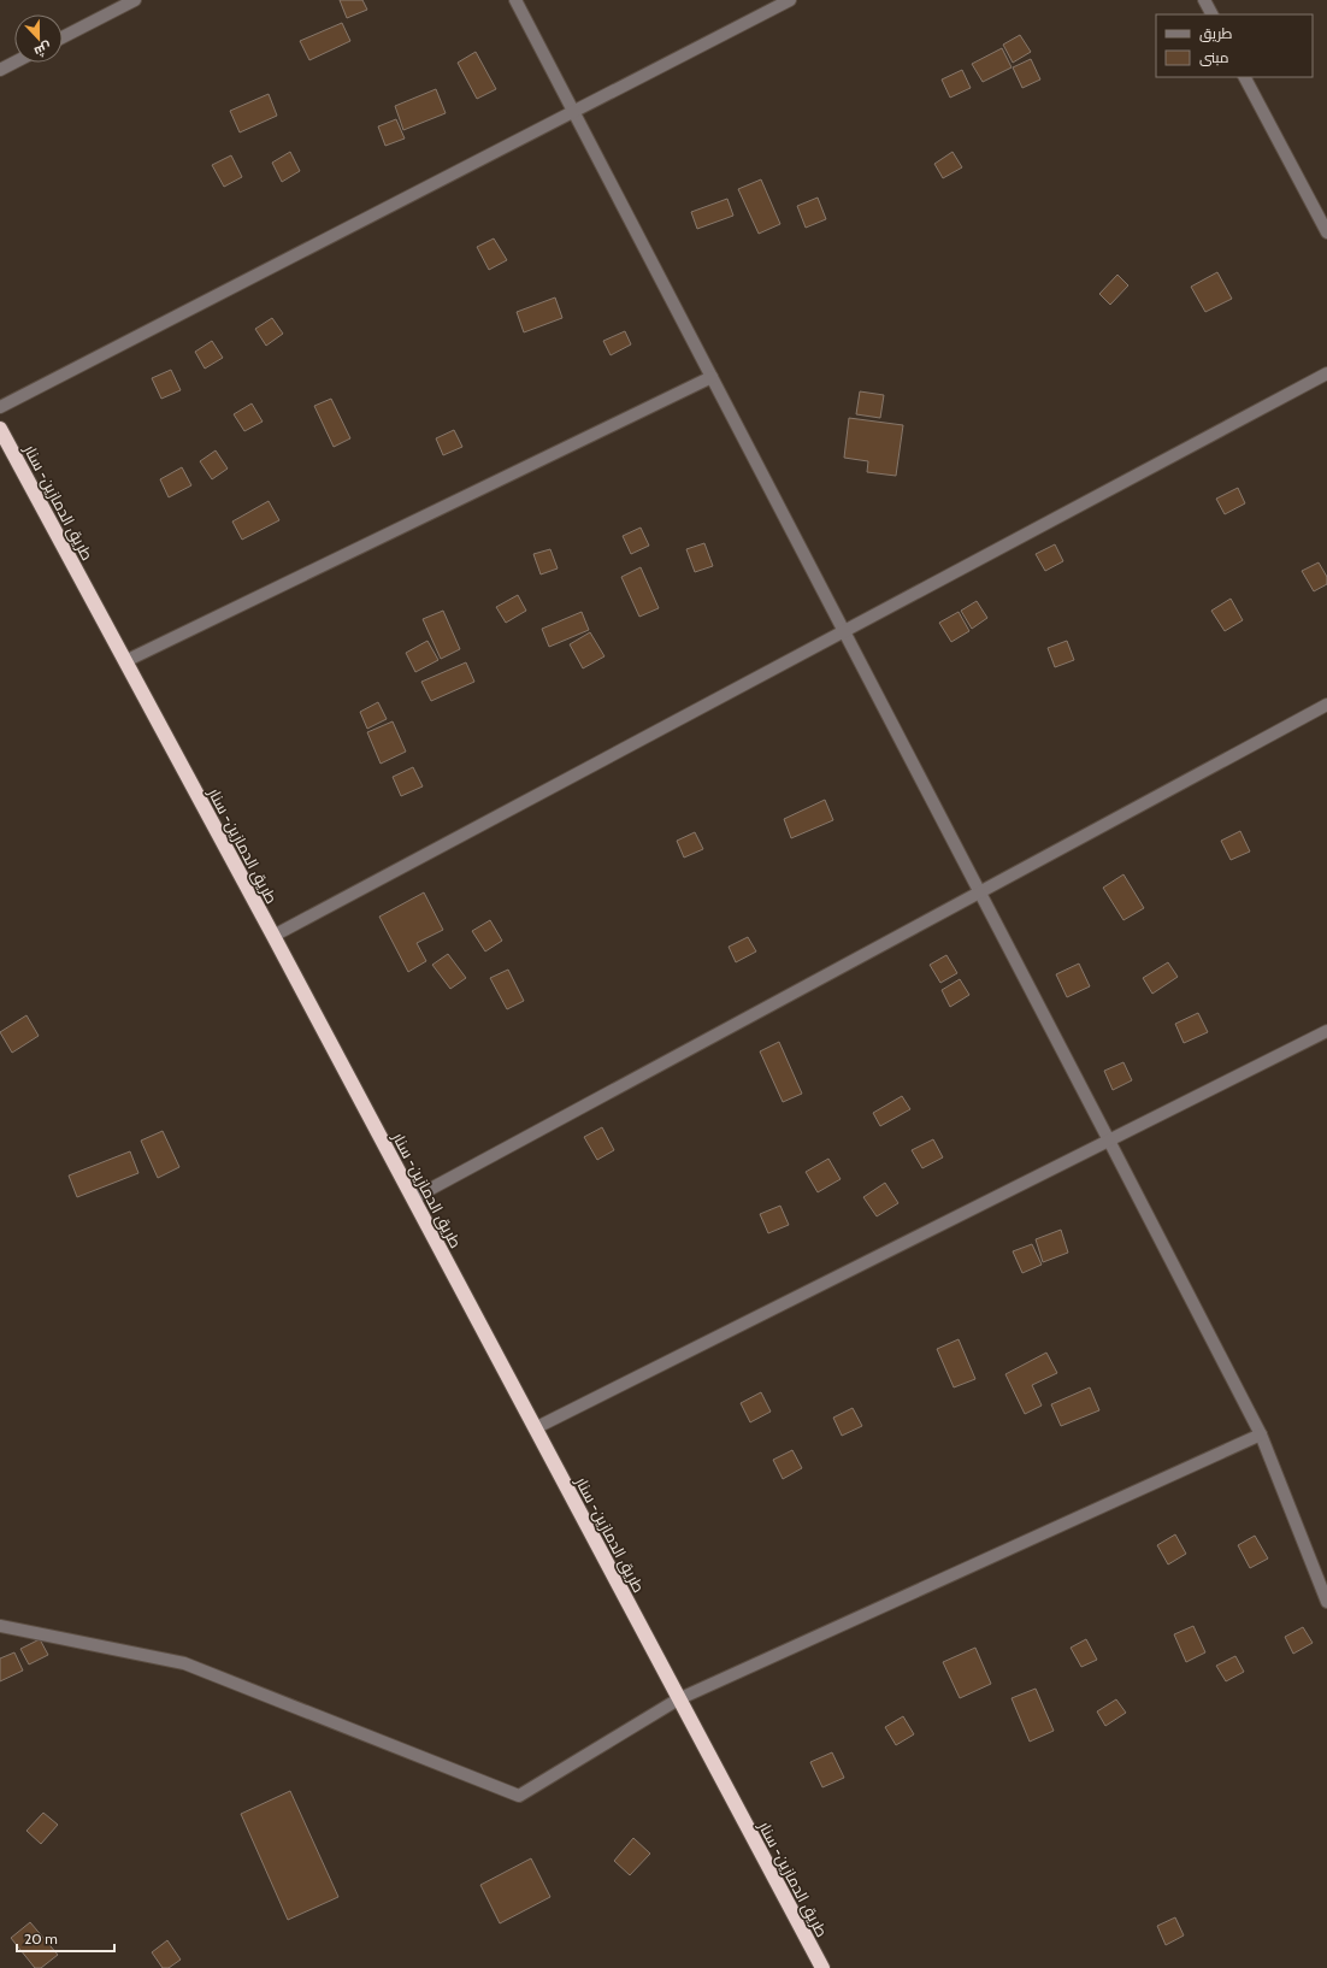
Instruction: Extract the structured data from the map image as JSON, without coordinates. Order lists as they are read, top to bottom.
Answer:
{
  "streets": {
    "highway": ["طريق الدمازين- سنار"]
  },
  "legend": ["طريق", "مبنى"],
  "scale_bar": "20 m",
  "north": "bottom"
}
